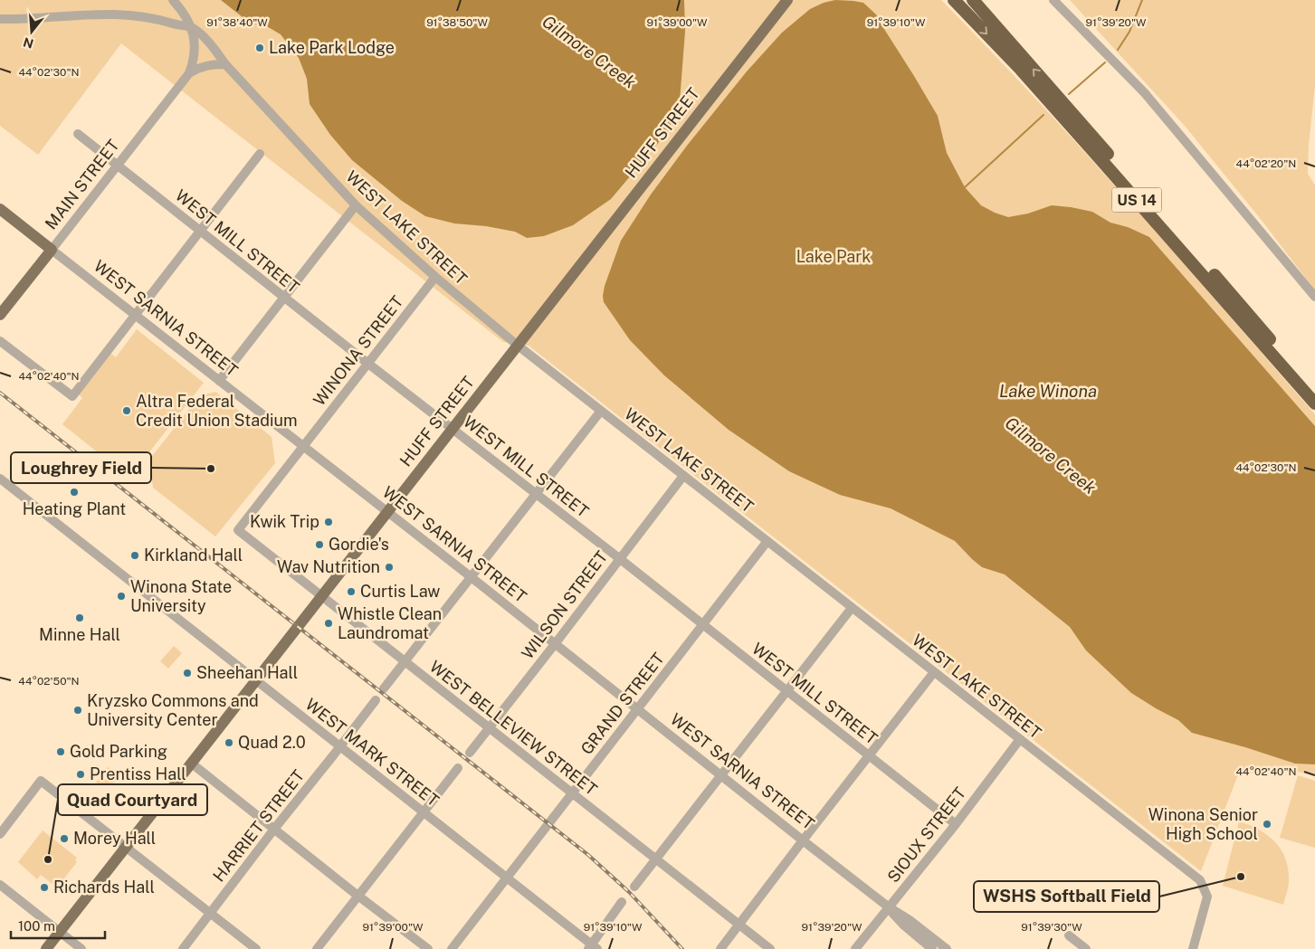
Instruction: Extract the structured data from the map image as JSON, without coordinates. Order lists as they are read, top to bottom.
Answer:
{
  "streets": {
    "highway": ["US 14"],
    "main road": ["HUFF STREET", "MAIN STREET", "WEST SARNIA STREET"],
    "street": [
      "WEST LAKE STREET",
      "WEST MILL STREET",
      "WINONA STREET",
      "WILSON STREET",
      "GRAND STREET",
      "WEST BELLEVIEW STREET",
      "WEST MARK STREET",
      "HARRIET STREET",
      "SIOUX STREET"
    ]
  },
  "crossings": [
    ["HUFF STREET", "WEST LAKE STREET"],
    ["HUFF STREET", "WEST MILL STREET"],
    ["HUFF STREET", "WEST SARNIA STREET"],
    ["HUFF STREET", "WEST BELLEVIEW STREET"],
    ["HUFF STREET", "WEST MARK STREET"],
    ["MAIN STREET", "WEST LAKE STREET"],
    ["MAIN STREET", "WEST MILL STREET"],
    ["MAIN STREET", "WEST SARNIA STREET"],
    ["WEST LAKE STREET", "WINONA STREET"],
    ["WEST LAKE STREET", "WILSON STREET"],
    ["WEST LAKE STREET", "GRAND STREET"],
    ["WEST LAKE STREET", "SIOUX STREET"],
    ["WEST MILL STREET", "WINONA STREET"],
    ["WEST MILL STREET", "WILSON STREET"],
    ["WEST MILL STREET", "GRAND STREET"],
    ["WEST MILL STREET", "SIOUX STREET"],
    ["WEST SARNIA STREET", "WINONA STREET"],
    ["WEST SARNIA STREET", "WILSON STREET"],
    ["WEST SARNIA STREET", "GRAND STREET"],
    ["WEST SARNIA STREET", "SIOUX STREET"],
    ["WINONA STREET", "WEST BELLEVIEW STREET"],
    ["WILSON STREET", "WEST BELLEVIEW STREET"],
    ["GRAND STREET", "WEST BELLEVIEW STREET"],
    ["GRAND STREET", "WEST MARK STREET"],
    ["WEST MARK STREET", "HARRIET STREET"]
  ],
  "water": ["Gilmore Creek", "Lake Winona"],
  "parks": ["Lake Park"],
  "places": [
    "Lake Park Lodge",
    "Altra Federal Credit Union Stadium",
    "Loughrey Field",
    "Heating Plant",
    "Kwik Trip",
    "Gordie's",
    "Kirkland Hall",
    "Wav Nutrition",
    "Curtis Law",
    "Winona State University",
    "Minne Hall",
    "Whistle Clean Laundromat",
    "Sheehan Hall",
    "Kryzsko Commons and University Center",
    "Quad 2.0",
    "Gold Parking",
    "Prentiss Hall",
    "Winona Senior High School",
    "Morey Hall",
    "Quad Courtyard",
    "WSHS Softball Field",
    "Richards Hall"
  ],
  "scale_bar": "100 m",
  "north": "bottom",
  "coordinates": [
    "91°38'40\"W",
    "91°38'50\"W",
    "91°39'00\"W",
    "91°39'10\"W",
    "91°39'20\"W",
    "44°02'30\"N",
    "44°02'20\"N",
    "44°02'40\"N",
    "44°02'50\"N",
    "91°39'30\"W"
  ]
}
